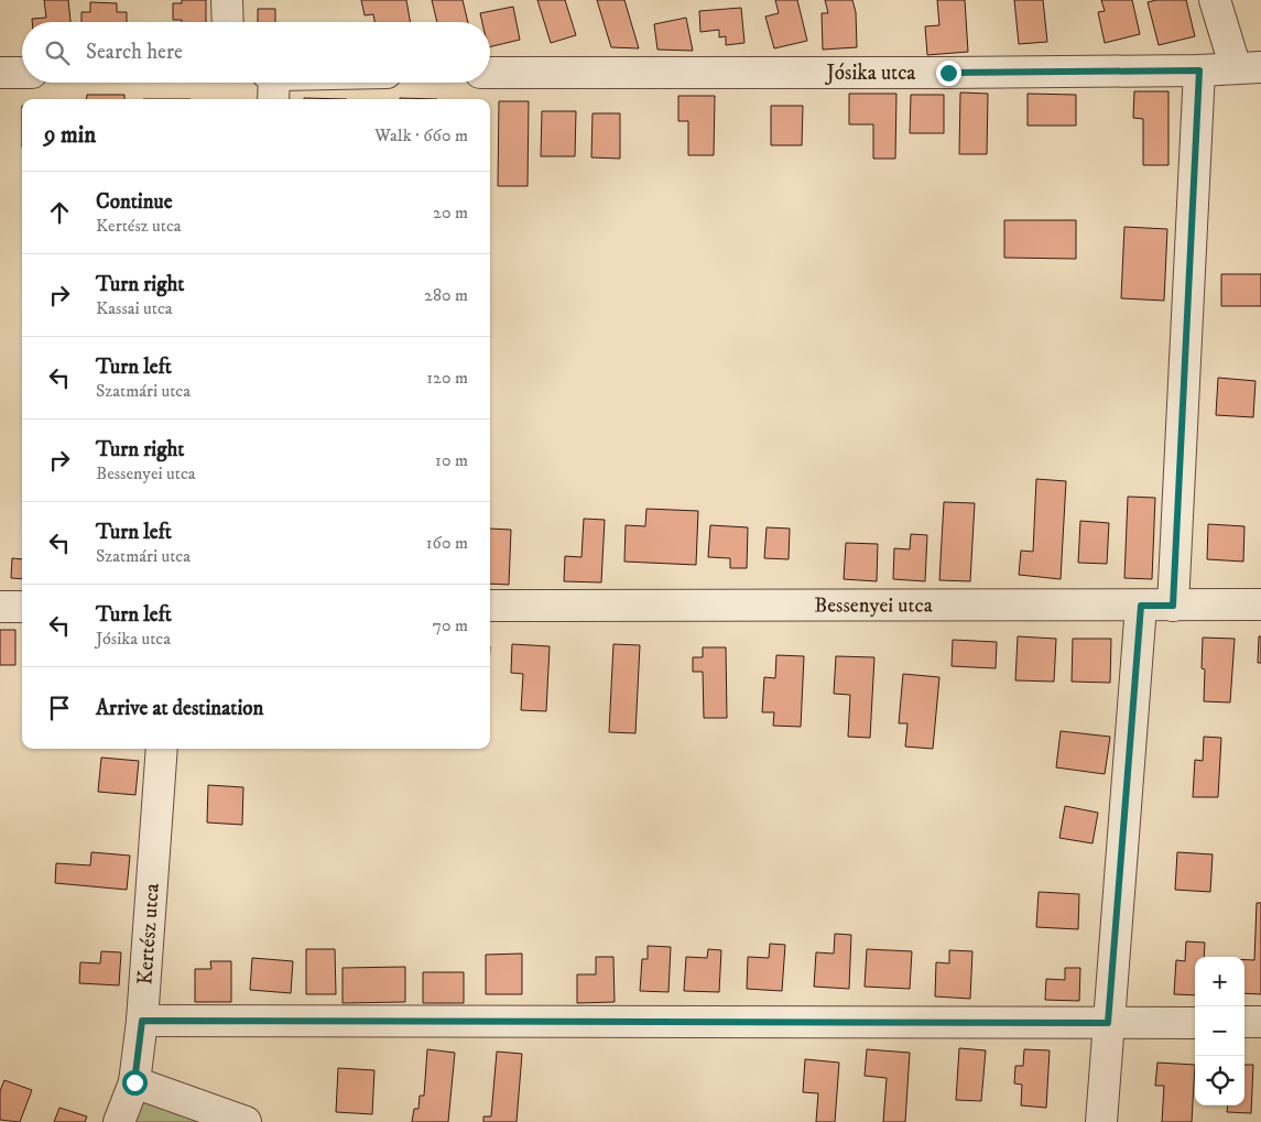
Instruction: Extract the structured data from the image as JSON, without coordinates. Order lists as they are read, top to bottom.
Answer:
{
  "streets": {
    "street": ["Jósika utca", "Bessenyei utca", "Kertész utca"]
  },
  "page": {
    "search": "Search here",
    "heading": ["9 min", "Walk · 660 m"],
    "list": [
      ["Continue", "Kertész utca", "20 m"],
      ["Turn right", "Kassai utca", "280 m"],
      ["Turn left", "Szatmári utca", "120 m"],
      ["Turn right", "Bessenyei utca", "10 m"],
      ["Turn left", "Szatmári utca", "160 m"],
      ["Turn left", "Jósika utca", "70 m"],
      "Arrive at destination"
    ],
    "map_buttons": ["+", "−"]
  }
}
